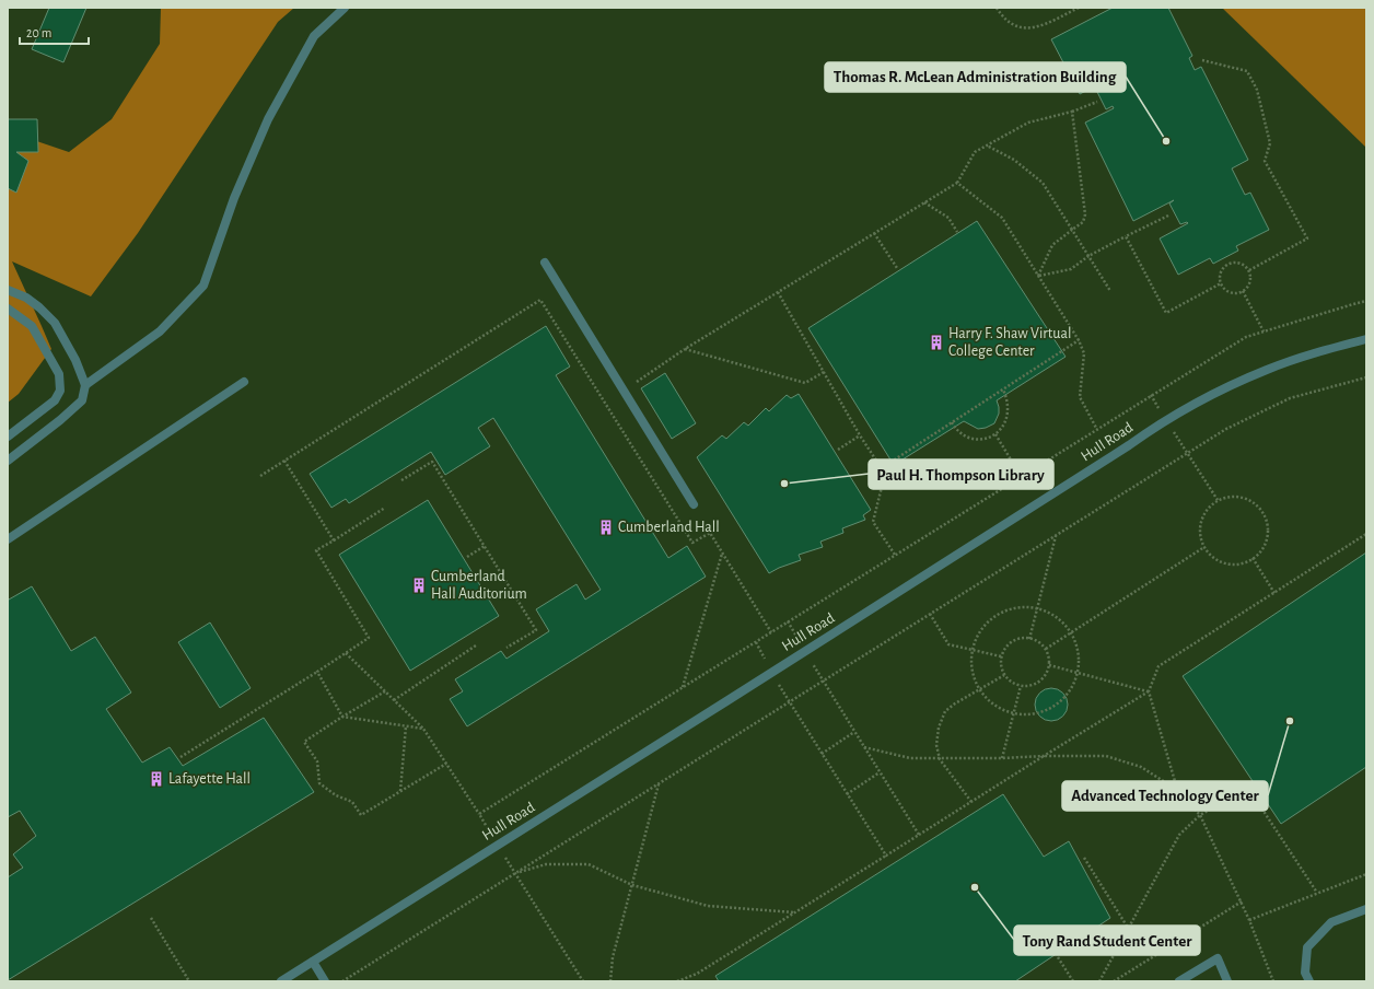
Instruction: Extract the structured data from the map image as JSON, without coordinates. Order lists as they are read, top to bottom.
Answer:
{
  "streets": {
    "street": ["Hull Road"]
  },
  "places": {
    "other": [
      "Thomas R. McLean Administration Building",
      "Paul H. Thompson Library",
      "Advanced Technology Center",
      "Tony Rand Student Center"
    ],
    "building": [
      "Harry F. Shaw Virtual College Center",
      "Cumberland Hall",
      "Cumberland Hall Auditorium",
      "Lafayette Hall"
    ]
  },
  "scale_bar": "20 m"
}
